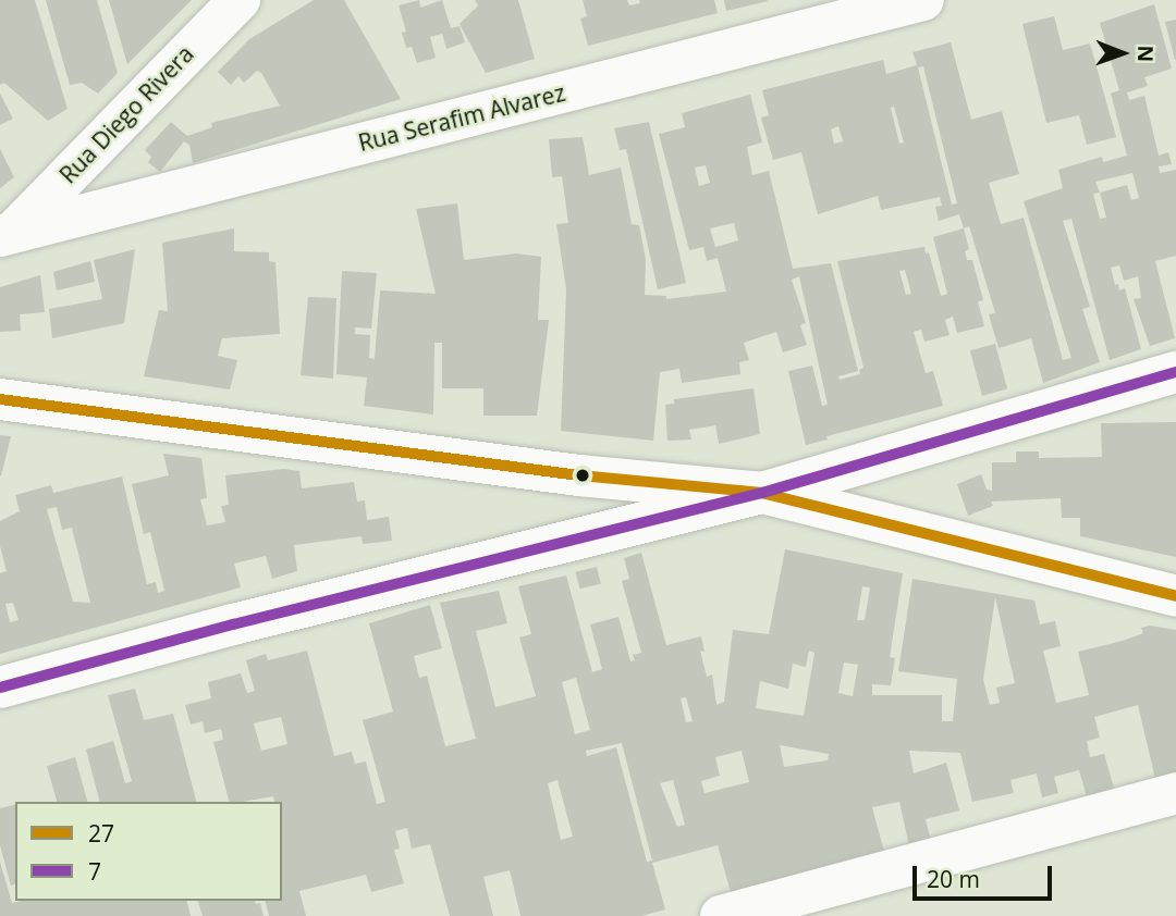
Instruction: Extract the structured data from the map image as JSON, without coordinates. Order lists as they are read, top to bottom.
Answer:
{
  "streets": {
    "street": ["Rua Diego Rivera", "Rua Serafim Alvarez"]
  },
  "crossings": [
    ["Rua Diego Rivera", "Rua Serafim Alvarez"]
  ],
  "lines": ["transit line 7", "transit line 27"],
  "legend": ["27", "7"],
  "scale_bar": "20 m",
  "north": "right"
}
